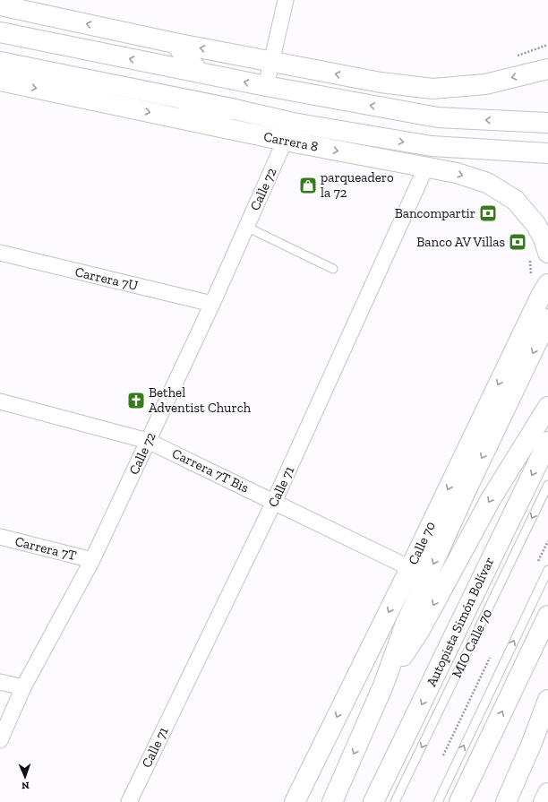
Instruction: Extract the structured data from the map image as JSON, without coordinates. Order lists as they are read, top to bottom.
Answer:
{
  "streets": {
    "main road": ["Carrera 8", "Calle 70", "Autopista Simón Bolívar"],
    "street": [
      "Calle 72",
      "Carrera 7U",
      "Carrera 7T Bis",
      "Calle 71",
      "Carrera 7T"
    ],
    "lane": ["MIO Calle 70"]
  },
  "crossings": [
    ["Carrera 8", "Calle 72"],
    ["Carrera 8", "Calle 71"],
    ["Calle 72", "Carrera 7U"],
    ["Calle 72", "Carrera 7T Bis"],
    ["Calle 72", "Carrera 7T"],
    ["Carrera 7T Bis", "Calle 71"],
    ["Carrera 7T Bis", "Calle 70"]
  ],
  "places": {
    "shop": ["parqueadero la 72"],
    "bank": ["Bancompartir", "Banco AV Villas"],
    "church": ["Bethel Adventist Church"]
  },
  "north": "bottom"
}
